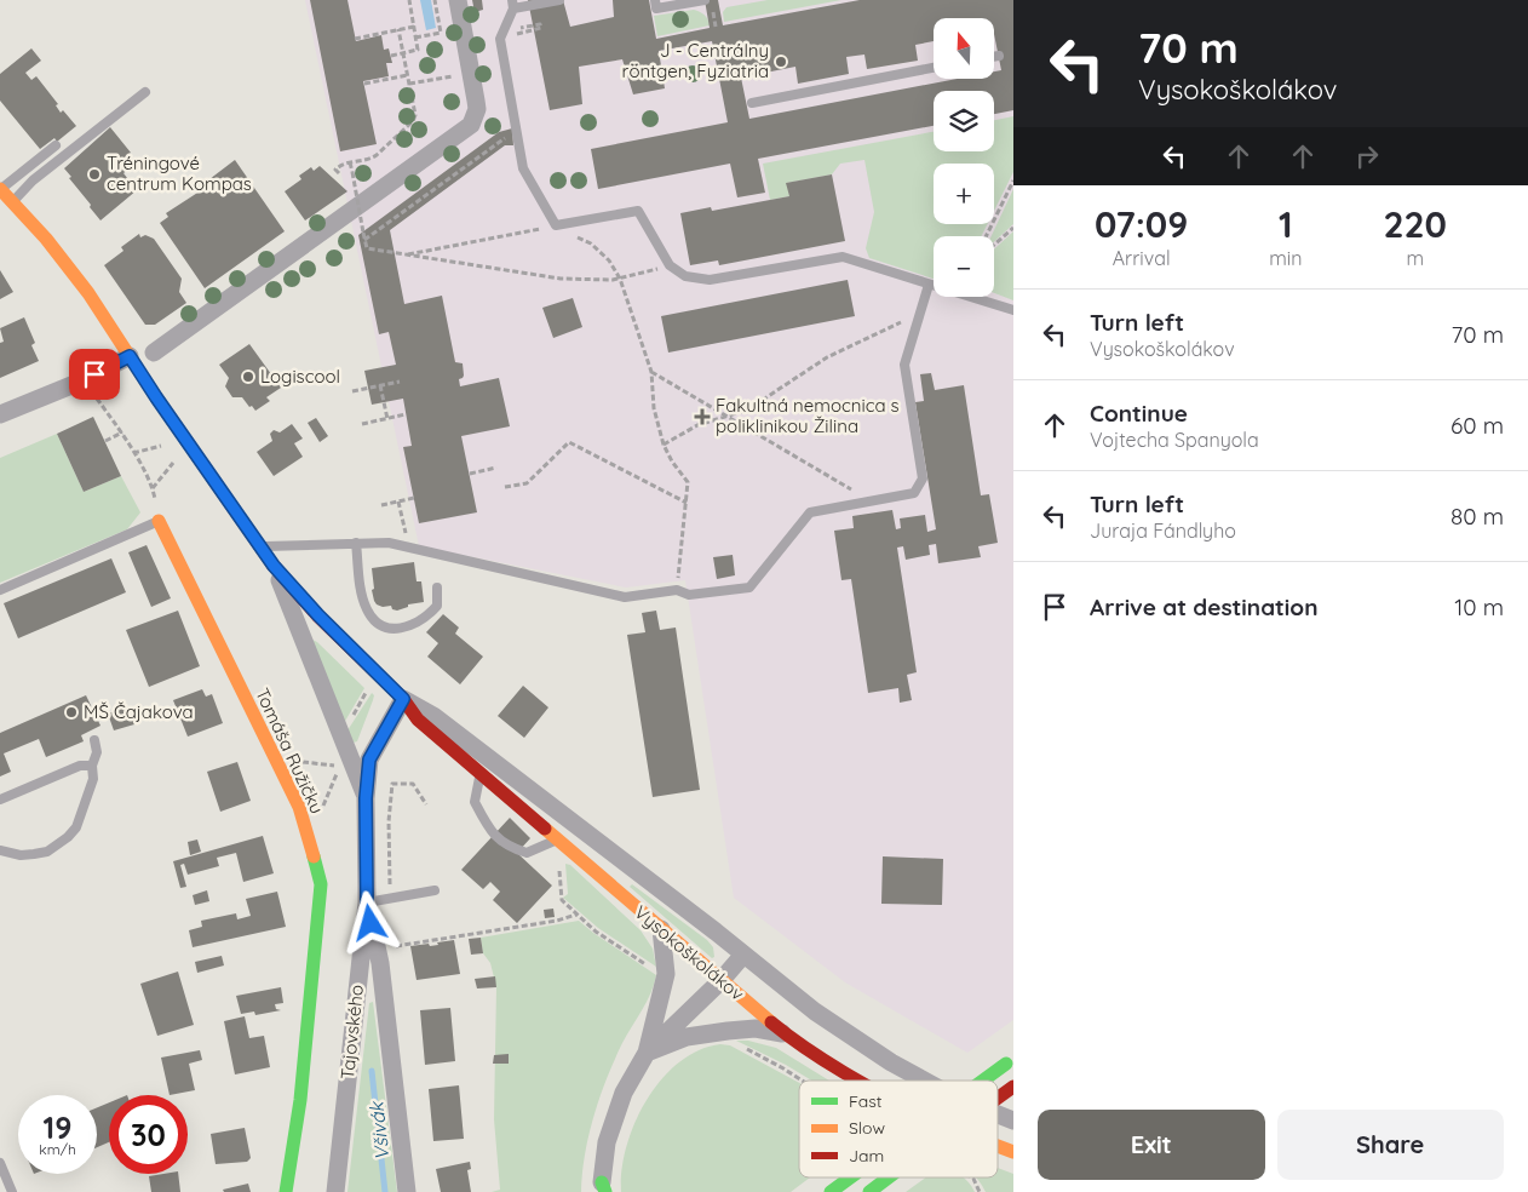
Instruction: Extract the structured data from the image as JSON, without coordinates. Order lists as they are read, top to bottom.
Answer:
{
  "streets": {
    "street": ["Tomáša Ružičku", "Vysokoškolákov", "Tajovského"]
  },
  "crossings": [
    ["Vysokoškolákov", "Tajovského"]
  ],
  "water": ["Všivák"],
  "places": {
    "other": [
      "J - Centrálny röntgen, Fyziatria",
      "Tréningové centrum Kompas",
      "Logiscool",
      "MŠ Čajakova"
    ],
    "health": ["Fakultná nemocnica s poliklinikou Žilina"]
  },
  "legend": ["Fast", "Slow", "Jam"],
  "north": "top",
  "page": {
    "turn": ["70 m", "Vysokoškolákov"],
    "map_buttons": ["+", "−"],
    "eta": [
      "07:09",
      "Arrival",
      "1",
      "min",
      "220",
      "m"
    ],
    "list": [
      {
        "name": "Turn left",
        "note": "Vysokoškolákov",
        "value": "70 m"
      },
      {
        "name": "Continue",
        "note": "Vojtecha Spanyola",
        "value": "60 m"
      },
      {
        "name": "Turn left",
        "note": "Juraja Fándlyho",
        "value": "80 m"
      },
      {
        "name": "Arrive at destination",
        "value": "10 m"
      }
    ],
    "speed": "19 km/h",
    "limit": "30",
    "buttons": ["Exit", "Share"]
  }
}
